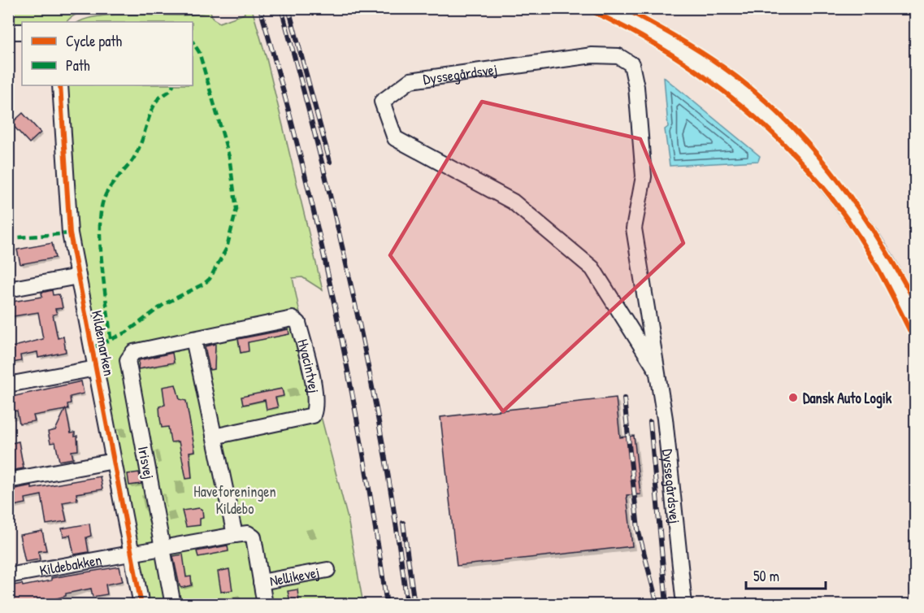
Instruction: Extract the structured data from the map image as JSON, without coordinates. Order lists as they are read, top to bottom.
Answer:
{
  "streets": {
    "street": [
      "Dyssegårdsvej",
      "Kildemarken",
      "Hyacintvej",
      "Irisvej",
      "Kildebakken",
      "Nellikevej"
    ]
  },
  "crossings": [
    ["Kildemarken", "Kildebakken"],
    ["Hyacintvej", "Irisvej"],
    ["Irisvej", "Kildebakken"]
  ],
  "parks": ["Haveforeningen Kildebo"],
  "places": ["Dansk Auto Logik"],
  "legend": ["Cycle path", "Path"],
  "scale_bar": "50 m"
}
